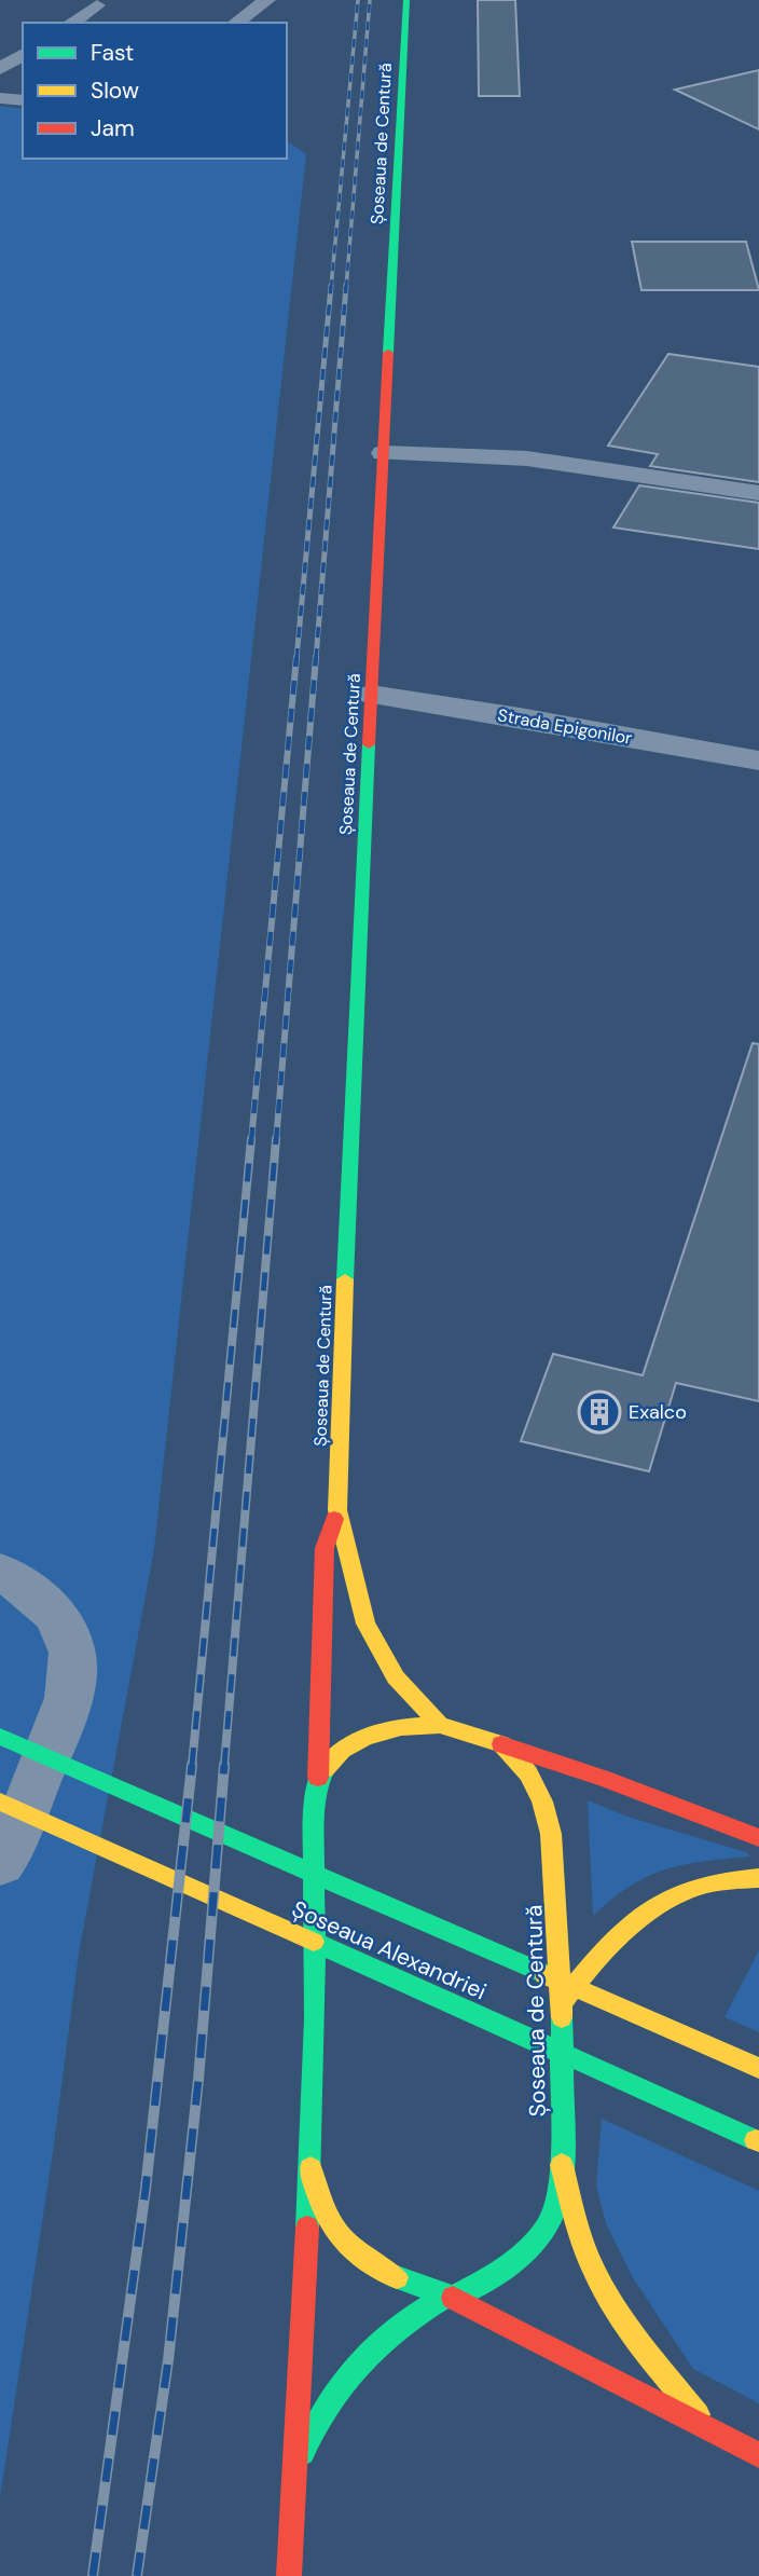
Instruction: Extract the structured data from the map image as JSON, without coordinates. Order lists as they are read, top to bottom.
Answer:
{
  "streets": {
    "main road": ["Șoseaua de Centură", "Șoseaua Alexandriei"],
    "street": ["Strada Epigonilor"]
  },
  "crossings": [
    ["Șoseaua de Centură", "Strada Epigonilor"]
  ],
  "places": {
    "building": ["Exalco"]
  },
  "legend": ["Fast", "Slow", "Jam"]
}
